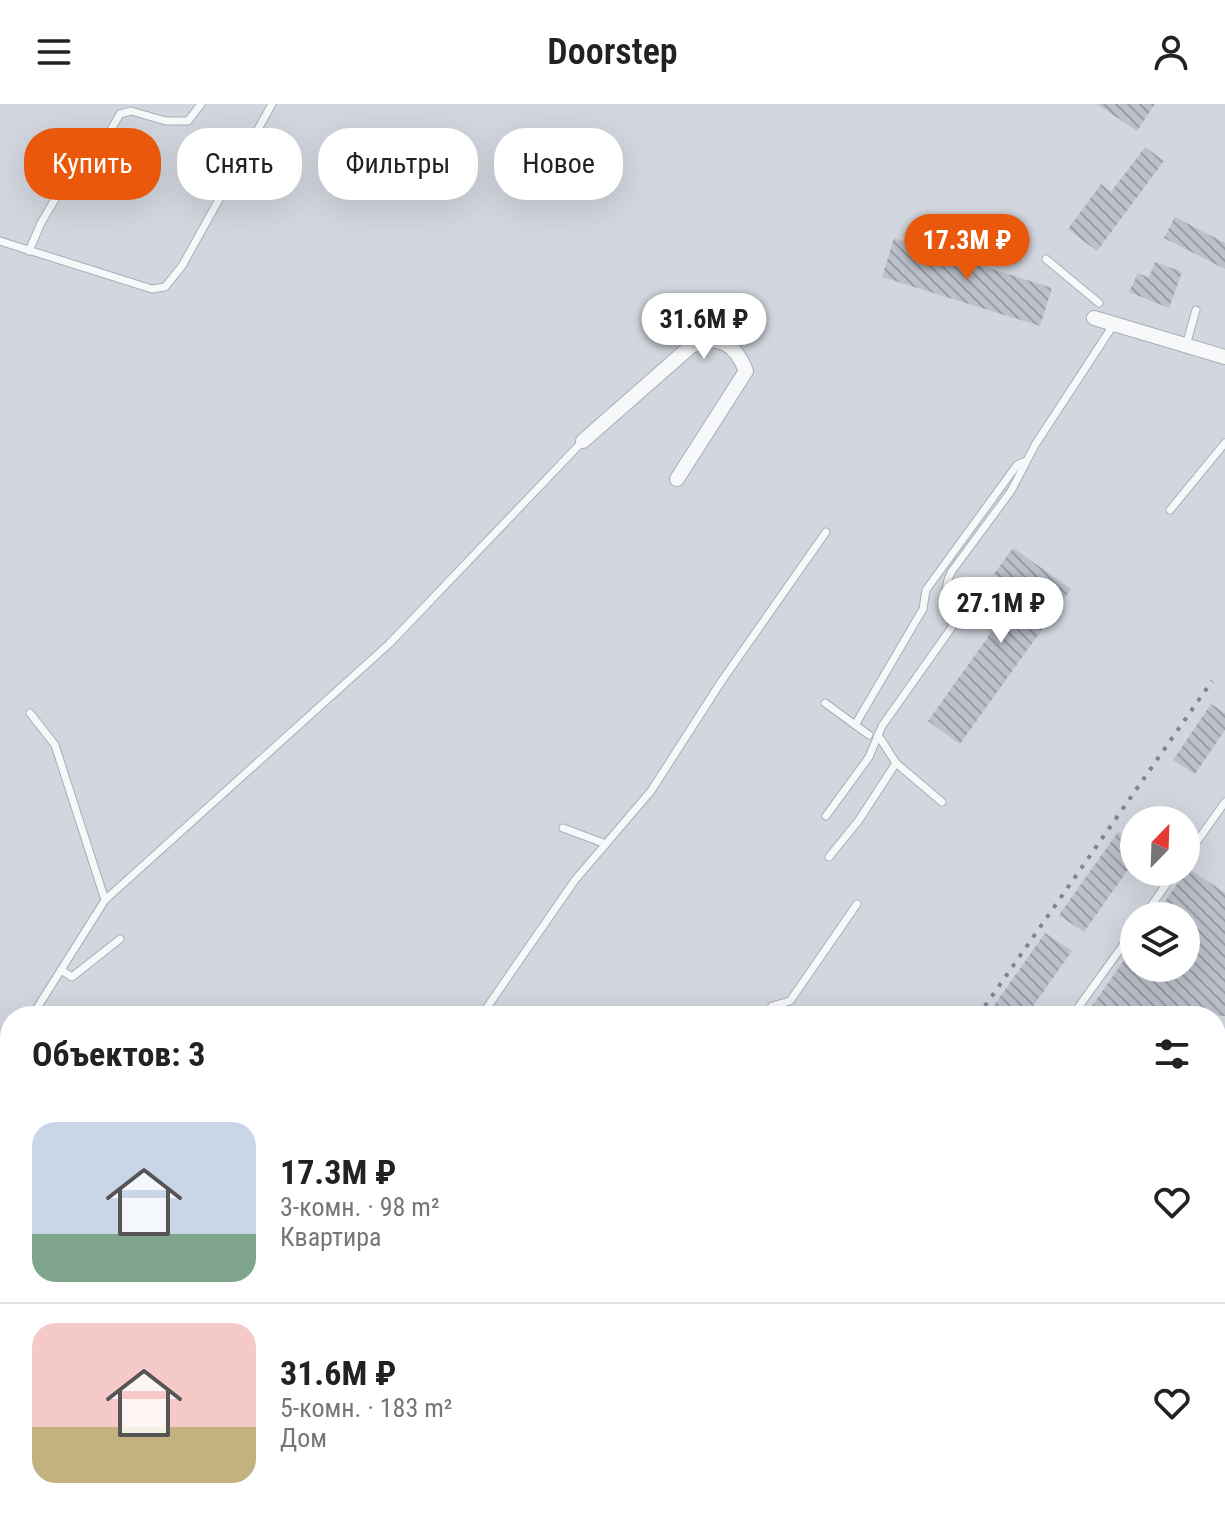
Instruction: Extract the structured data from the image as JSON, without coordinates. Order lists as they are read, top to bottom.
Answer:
{
  "north": "top right",
  "page": {
    "header": "Doorstep",
    "chip": [
      "Купить",
      "Снять",
      "Фильтры",
      "Новое"
    ],
    "price": ["17.3M ₽", "31.6M ₽", "27.1M ₽"],
    "heading": "Объектов: 3",
    "list": [
      {
        "name": "17.3M ₽",
        "note": "3-комн. · 98 m² · Квартира"
      },
      {
        "name": "31.6M ₽",
        "note": "5-комн. · 183 m² · Дом"
      }
    ]
  }
}
